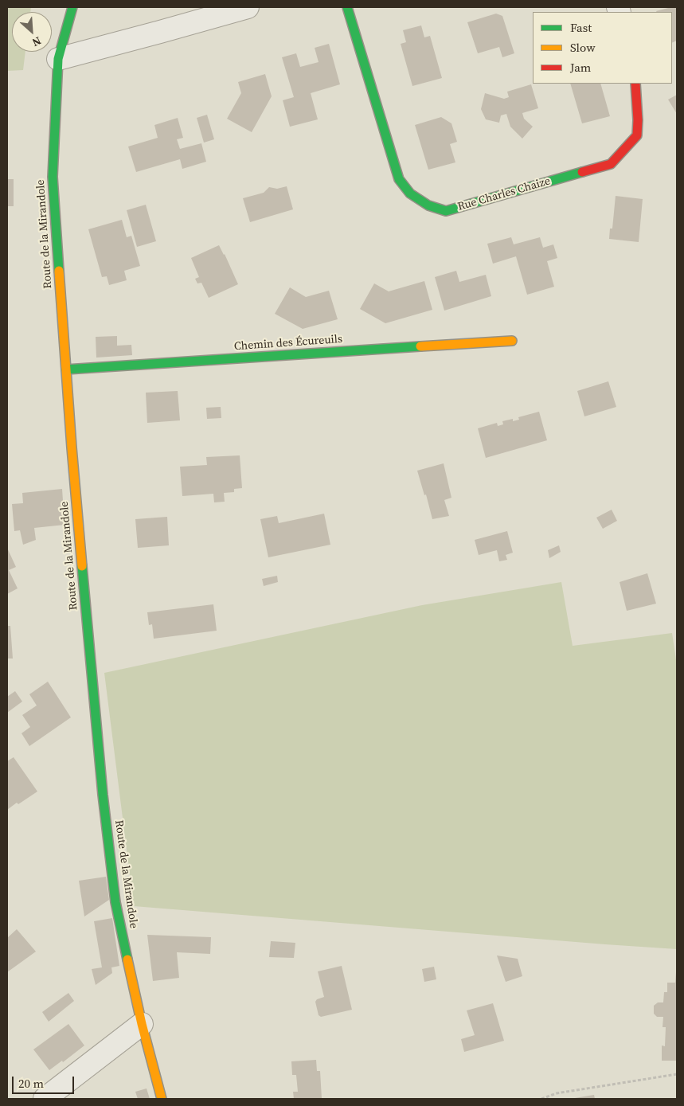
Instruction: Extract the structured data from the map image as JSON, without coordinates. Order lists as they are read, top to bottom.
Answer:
{
  "streets": {
    "street": ["Rue Charles Chaize", "Route de la Mirandole", "Chemin des Écureuils"]
  },
  "crossings": [
    ["Route de la Mirandole", "Chemin des Écureuils"]
  ],
  "legend": ["Fast", "Slow", "Jam"],
  "scale_bar": "20 m",
  "north": "bottom right"
}
